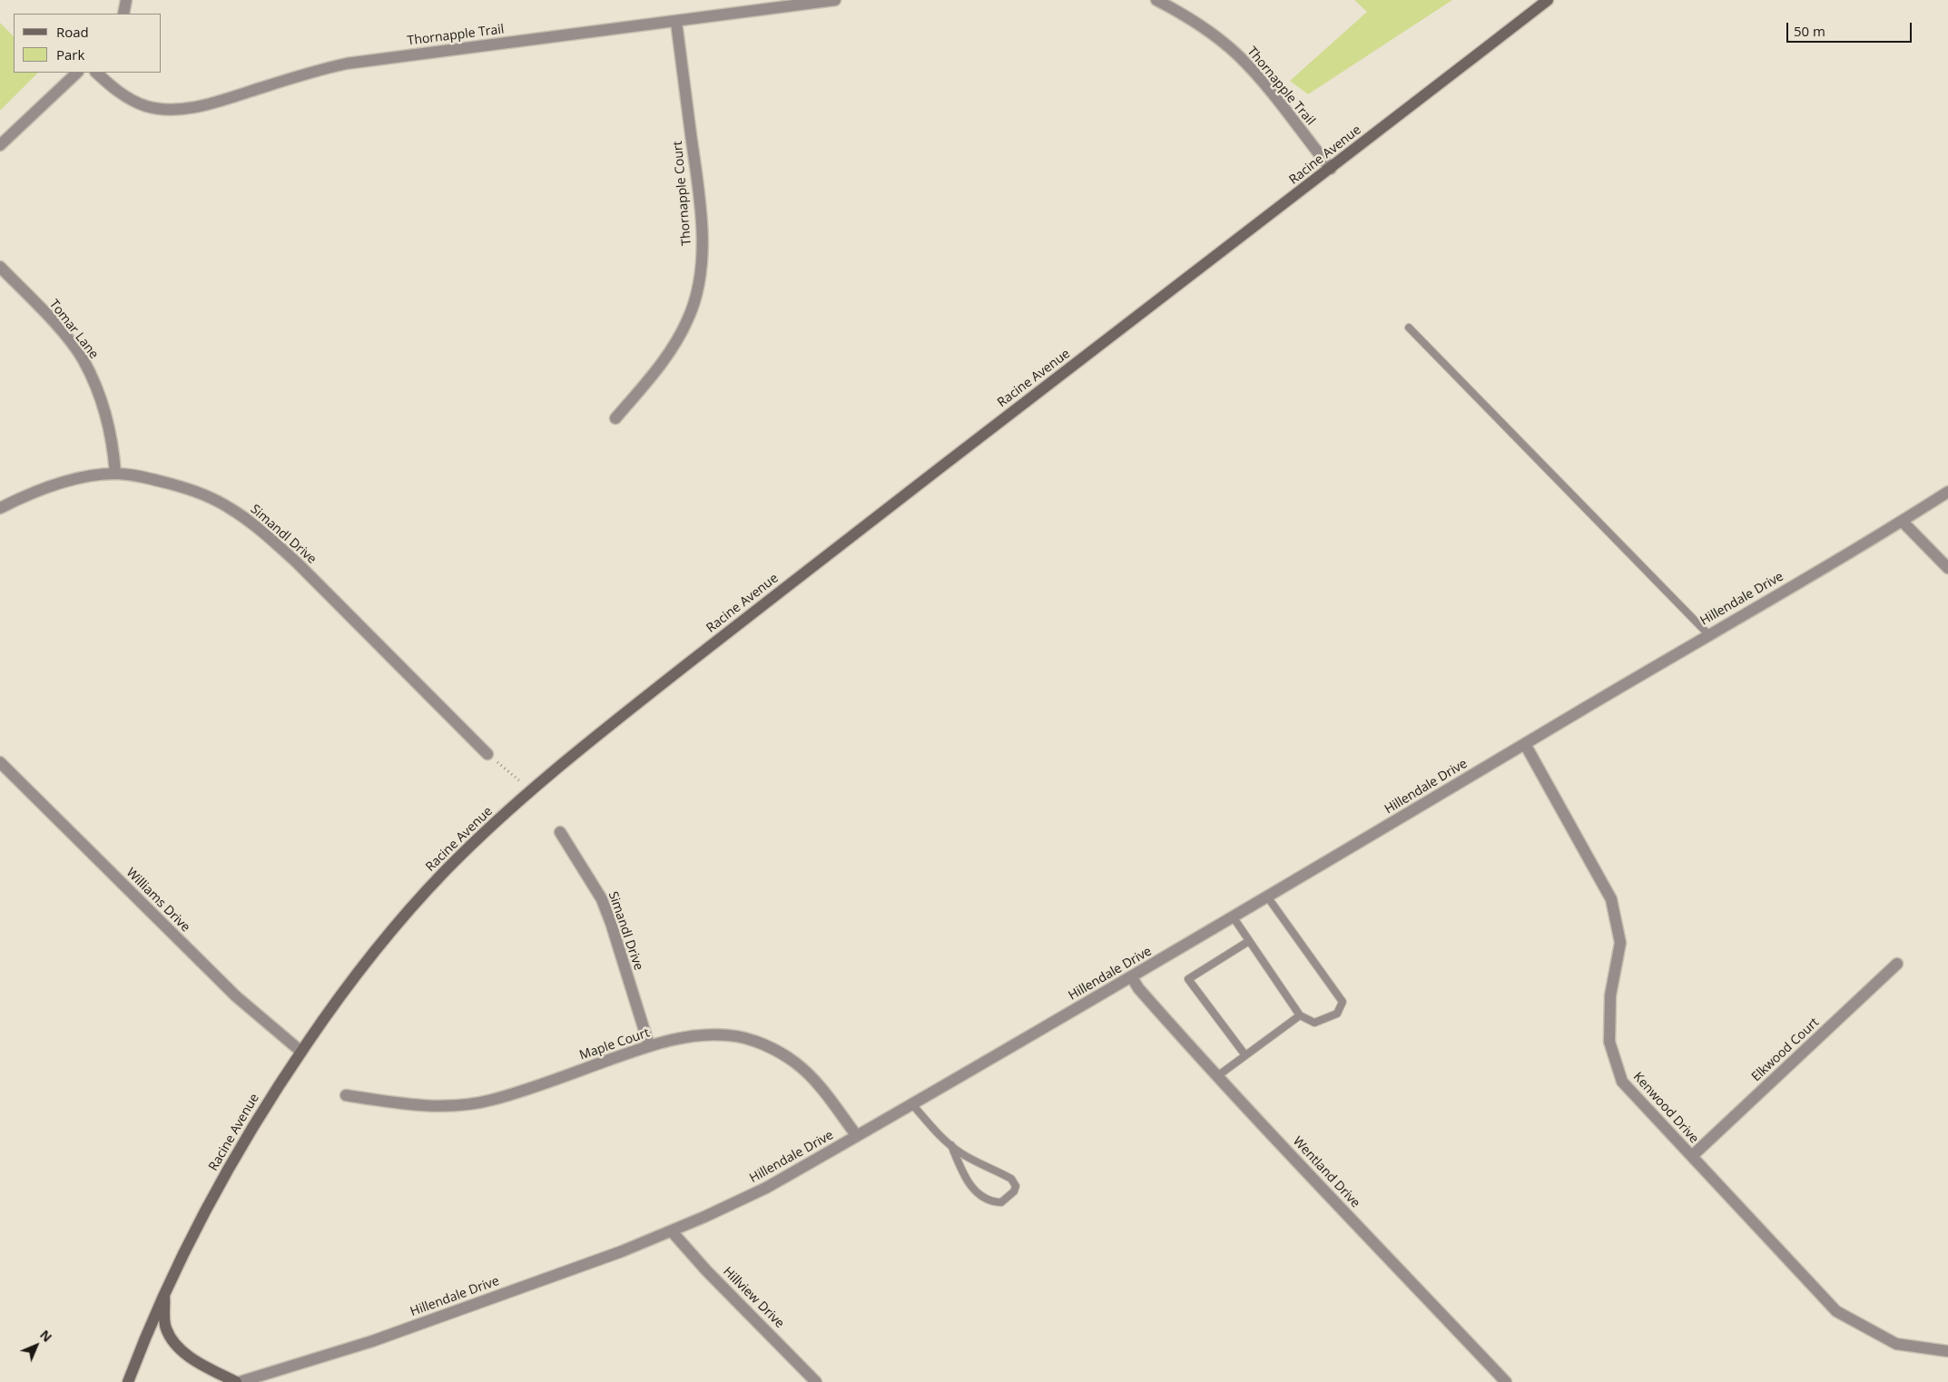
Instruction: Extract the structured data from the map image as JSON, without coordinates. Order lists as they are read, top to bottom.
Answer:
{
  "streets": {
    "main road": ["Racine Avenue"],
    "street": [
      "Thornapple Trail",
      "Thornapple Court",
      "Tomar Lane",
      "Simandl Drive",
      "Hillendale Drive",
      "Williams Drive",
      "Maple Court",
      "Elkwood Court",
      "Kenwood Drive",
      "Wentland Drive",
      "Hillview Drive"
    ]
  },
  "crossings": [
    ["Thornapple Trail", "Racine Avenue"],
    ["Thornapple Trail", "Thornapple Court"],
    ["Racine Avenue", "Williams Drive"],
    ["Tomar Lane", "Simandl Drive"],
    ["Simandl Drive", "Maple Court"],
    ["Hillendale Drive", "Maple Court"],
    ["Hillendale Drive", "Kenwood Drive"],
    ["Hillendale Drive", "Wentland Drive"],
    ["Hillendale Drive", "Hillview Drive"],
    ["Elkwood Court", "Kenwood Drive"]
  ],
  "legend": ["Road", "Park"],
  "scale_bar": "50 m",
  "north": "top right"
}
